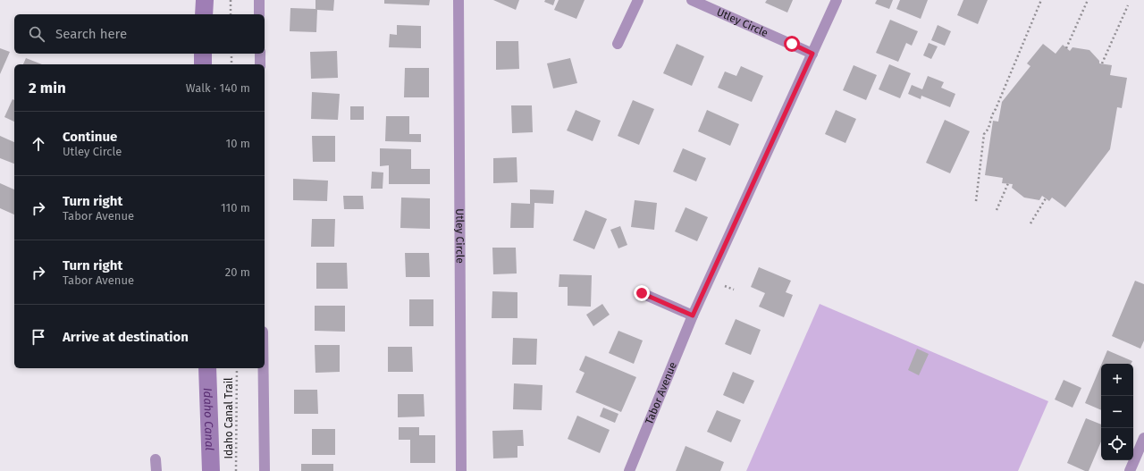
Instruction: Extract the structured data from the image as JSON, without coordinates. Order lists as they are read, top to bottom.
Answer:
{
  "streets": {
    "street": ["Utley Circle", "Tabor Avenue"],
    "path": ["Idaho Canal Trail"]
  },
  "crossings": [
    ["Utley Circle", "Tabor Avenue"]
  ],
  "water": ["Idaho Canal"],
  "page": {
    "search": "Search here",
    "heading": ["2 min", "Walk · 140 m"],
    "list": [
      ["Continue", "Utley Circle", "10 m"],
      ["Turn right", "Tabor Avenue", "110 m"],
      ["Turn right", "Tabor Avenue", "20 m"],
      "Arrive at destination"
    ],
    "map_buttons": ["+", "−"]
  }
}
